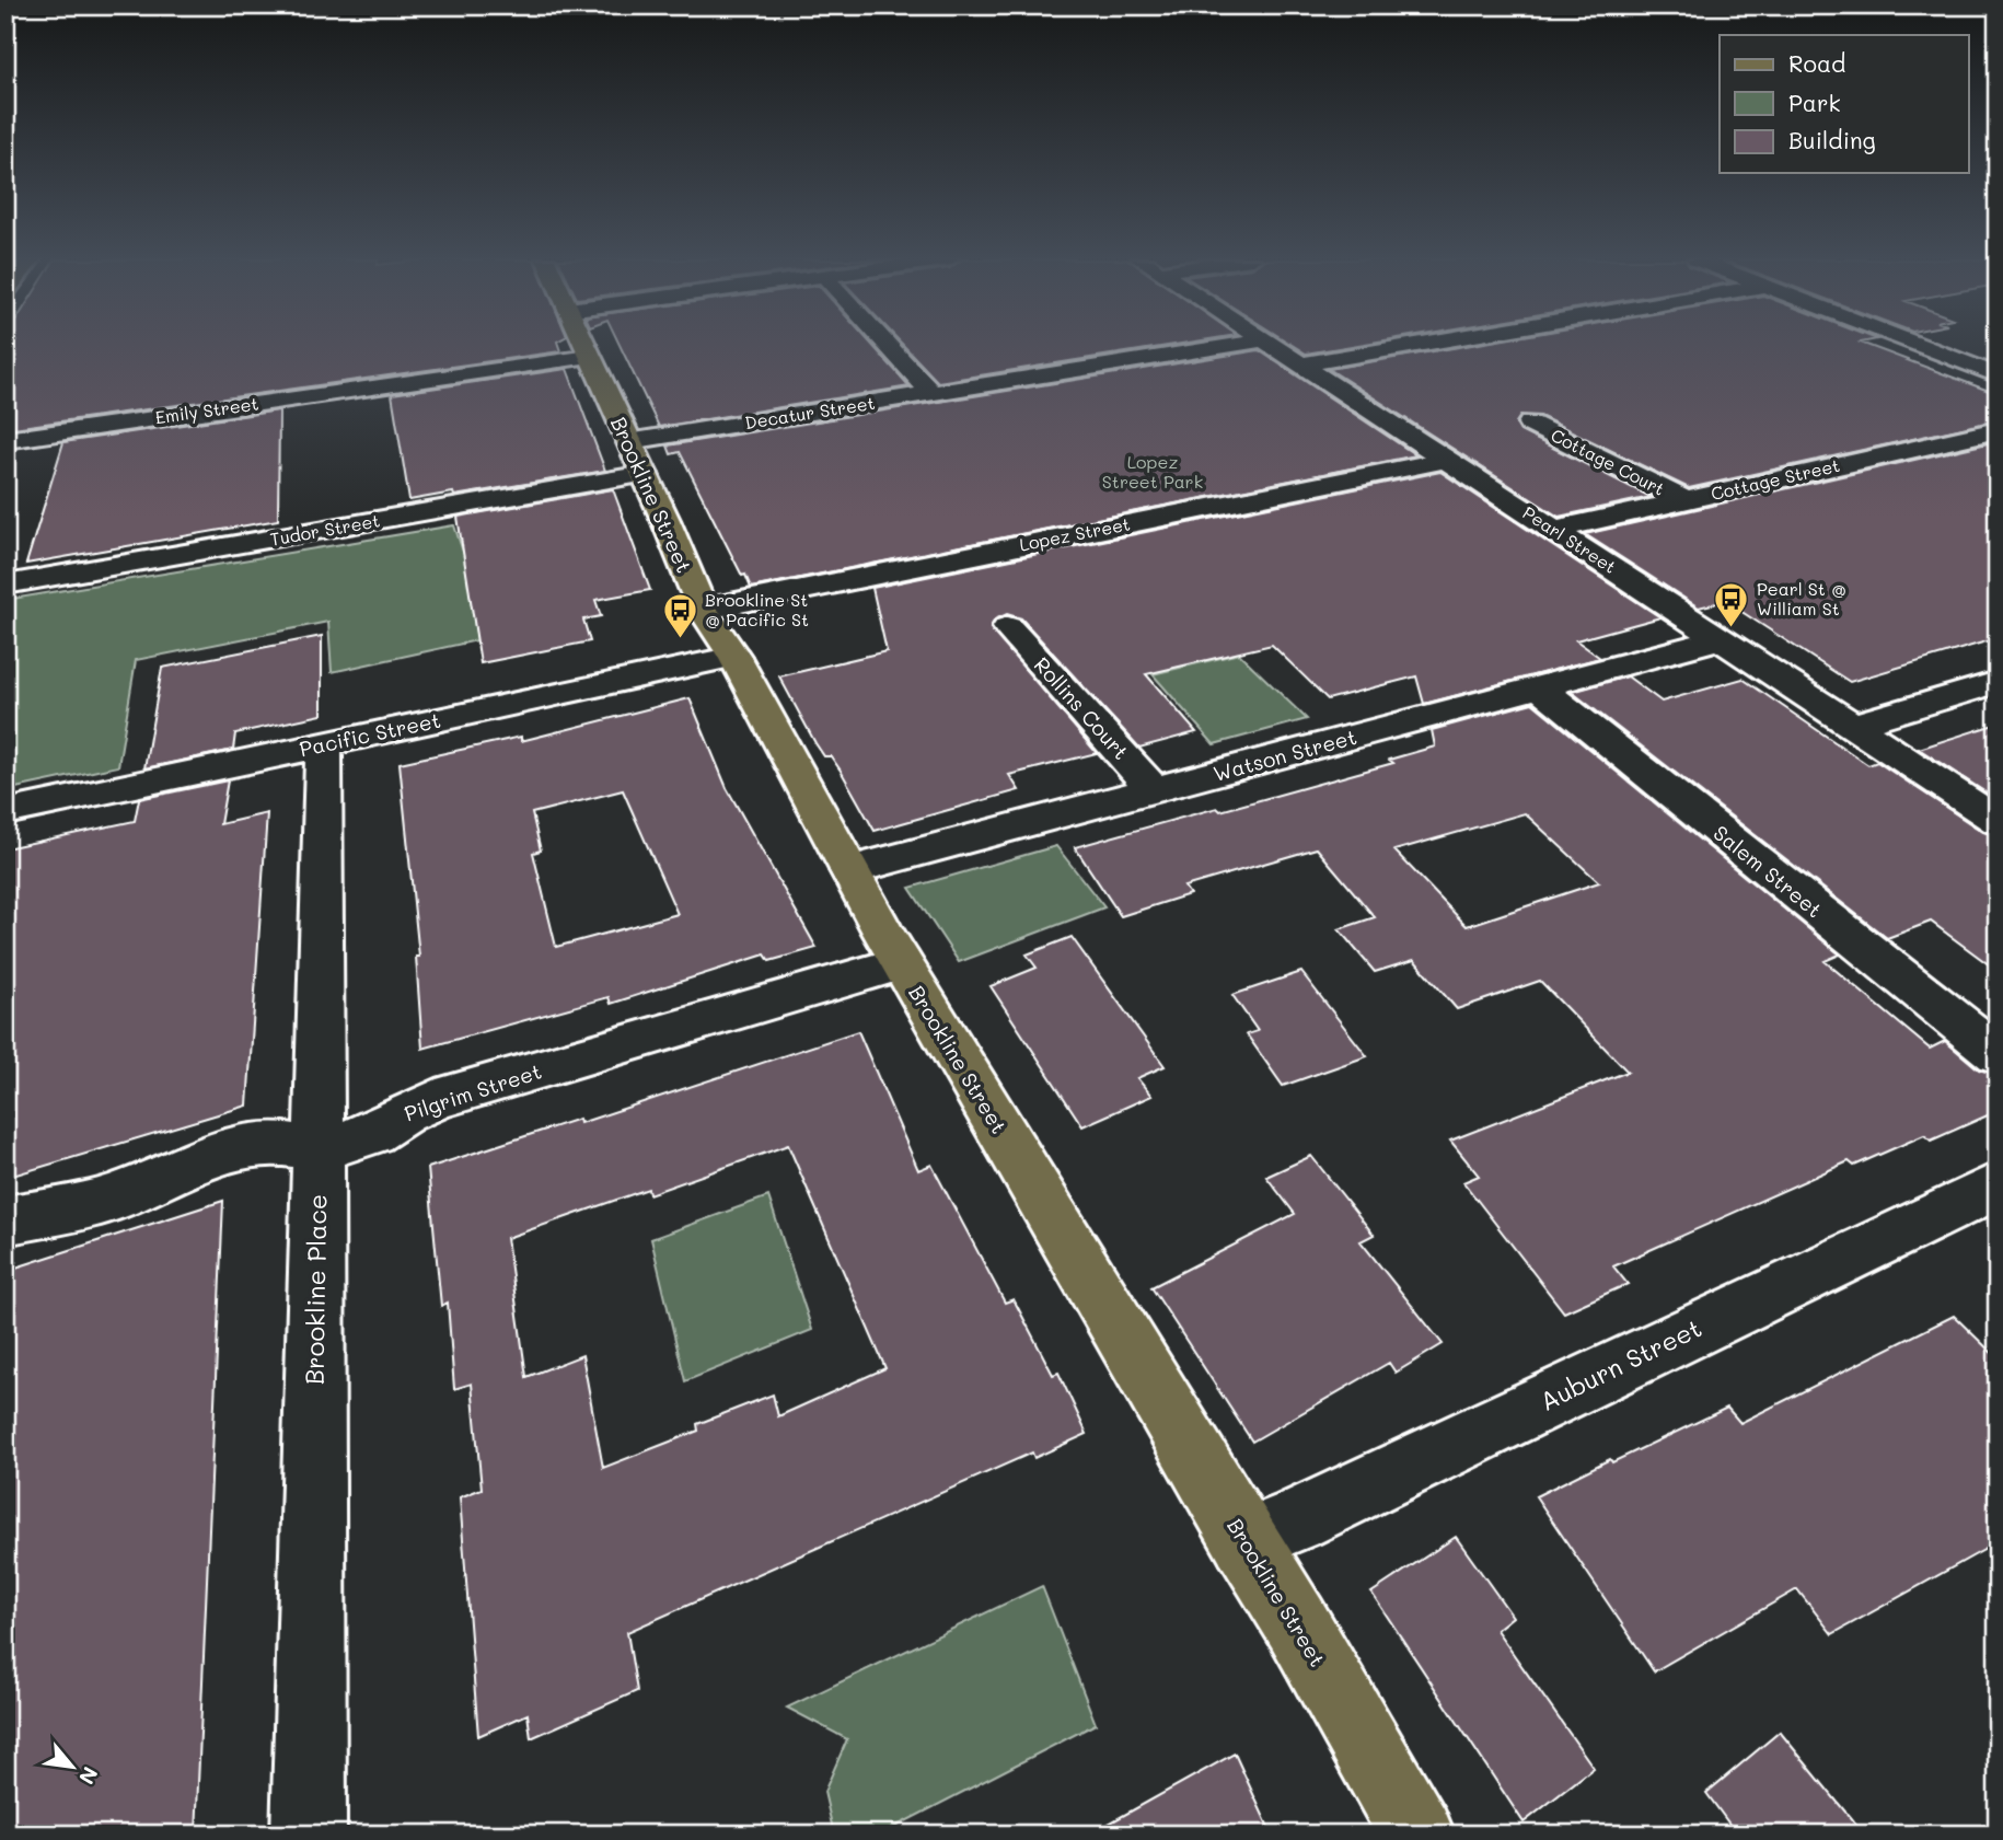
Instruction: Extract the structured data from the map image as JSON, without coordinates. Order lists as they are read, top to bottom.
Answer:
{
  "streets": {
    "main road": ["Brookline Street"],
    "street": [
      "Emily Street",
      "Decatur Street",
      "Cottage Court",
      "Cottage Street",
      "Tudor Street",
      "Lopez Street",
      "Pearl Street",
      "Rollins Court",
      "Pacific Street",
      "Watson Street",
      "Salem Street",
      "Pilgrim Street",
      "Brookline Place",
      "Auburn Street"
    ]
  },
  "crossings": [
    ["Emily Street", "Brookline Street"],
    ["Decatur Street", "Brookline Street"],
    ["Cottage Court", "Cottage Street"],
    ["Cottage Street", "Pearl Street"],
    ["Brookline Street", "Tudor Street"],
    ["Brookline Street", "Lopez Street"],
    ["Brookline Street", "Pacific Street"],
    ["Brookline Street", "Watson Street"],
    ["Brookline Street", "Pilgrim Street"],
    ["Brookline Street", "Auburn Street"],
    ["Lopez Street", "Pearl Street"],
    ["Pearl Street", "Watson Street"],
    ["Rollins Court", "Watson Street"],
    ["Pacific Street", "Brookline Place"],
    ["Watson Street", "Salem Street"],
    ["Pilgrim Street", "Brookline Place"]
  ],
  "parks": ["Lopez Street Park"],
  "places": {
    "bus stop": ["Pearl St @ William St", "Brookline St @ Pacific St"]
  },
  "legend": ["Road", "Park", "Building"],
  "north": "bottom right"
}
